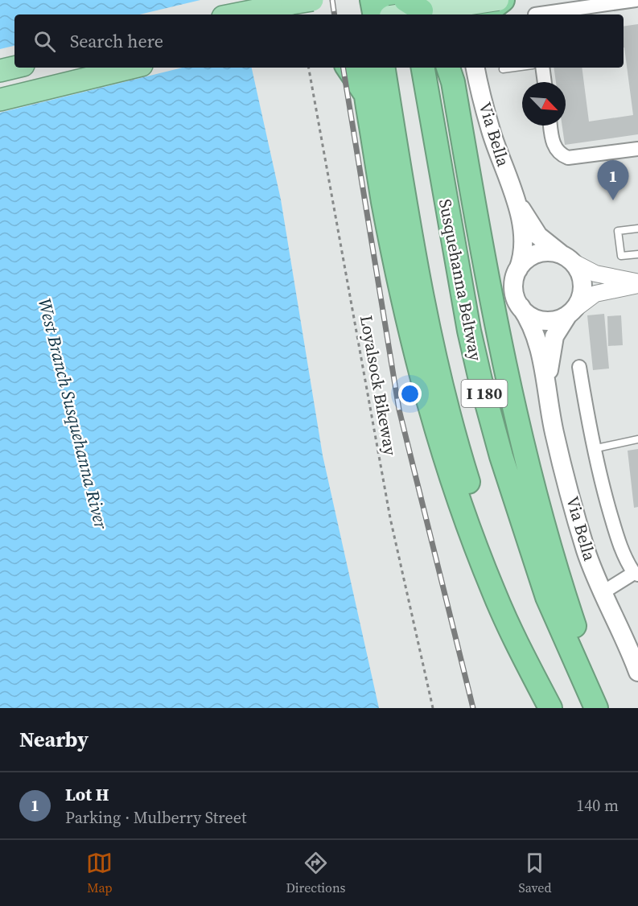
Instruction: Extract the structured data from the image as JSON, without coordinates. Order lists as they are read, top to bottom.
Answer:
{
  "streets": {
    "highway": ["Susquehanna Beltway", "I 180"],
    "main road": ["Via Bella"],
    "path": ["Loyalsock Bikeway"]
  },
  "water": ["West Branch Susquehanna River"],
  "north": "bottom right",
  "page": {
    "search": "Search here",
    "pins": "1",
    "heading": "Nearby",
    "list": [
      {
        "mark": "1",
        "name": "Lot H",
        "note": "Parking · Mulberry Street",
        "value": "140 m"
      }
    ],
    "nav": ["Map", "Directions", "Saved"]
  }
}
